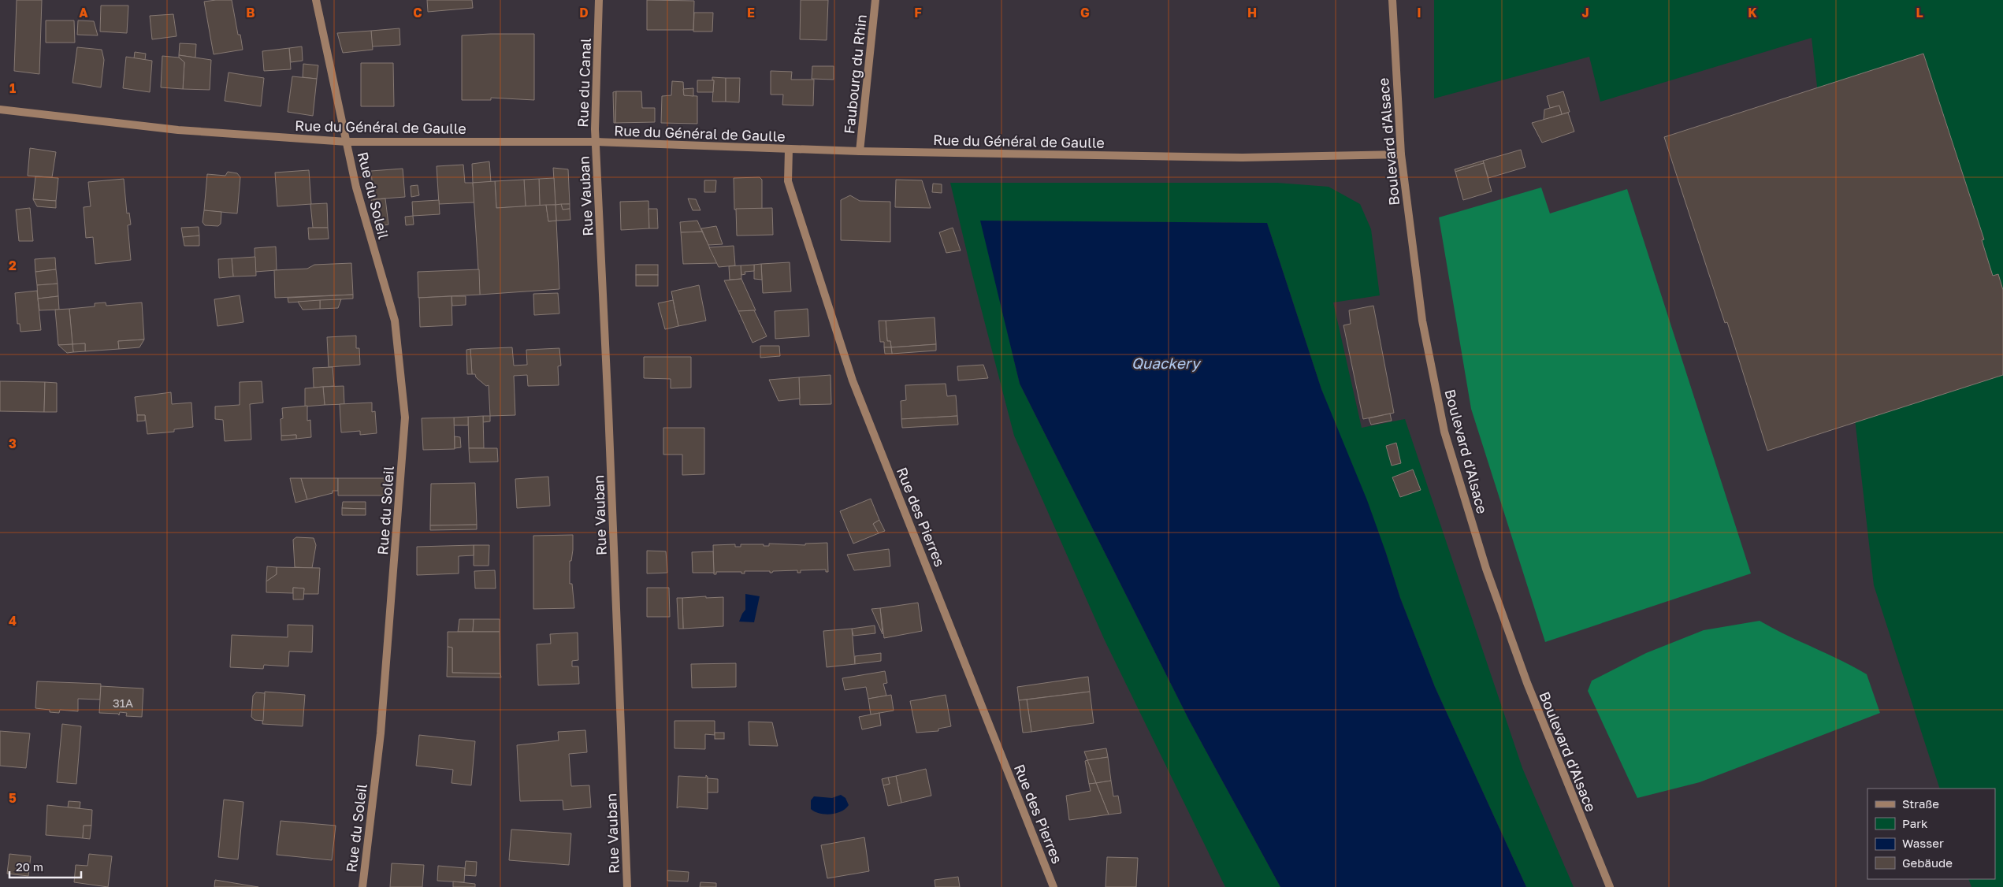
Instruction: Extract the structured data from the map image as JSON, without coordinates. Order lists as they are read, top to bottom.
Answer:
{
  "streets": {
    "street": [
      "Faubourg du Rhin",
      "Rue du Canal",
      "Rue du Général de Gaulle",
      "Boulevard d'Alsace",
      "Rue du Soleil",
      "Rue Vauban",
      "Rue des Pierres"
    ]
  },
  "crossings": [
    ["Faubourg du Rhin", "Rue du Général de Gaulle"],
    ["Rue du Canal", "Rue du Général de Gaulle"],
    ["Rue du Canal", "Rue Vauban"],
    ["Rue du Général de Gaulle", "Boulevard d'Alsace"],
    ["Rue du Général de Gaulle", "Rue du Soleil"],
    ["Rue du Général de Gaulle", "Rue Vauban"],
    ["Rue du Général de Gaulle", "Rue des Pierres"]
  ],
  "water": ["Quackery"],
  "house_numbers": ["31A"],
  "legend": [
    "Straße",
    "Park",
    "Wasser",
    "Gebäude"
  ],
  "scale_bar": "20 m",
  "grid": {
    "columns": [
      "A",
      "B",
      "C",
      "D",
      "E",
      "F",
      "G",
      "H",
      "I",
      "J",
      "K",
      "L"
    ],
    "rows": [
      "1",
      "2",
      "3",
      "4",
      "5"
    ]
  }
}
